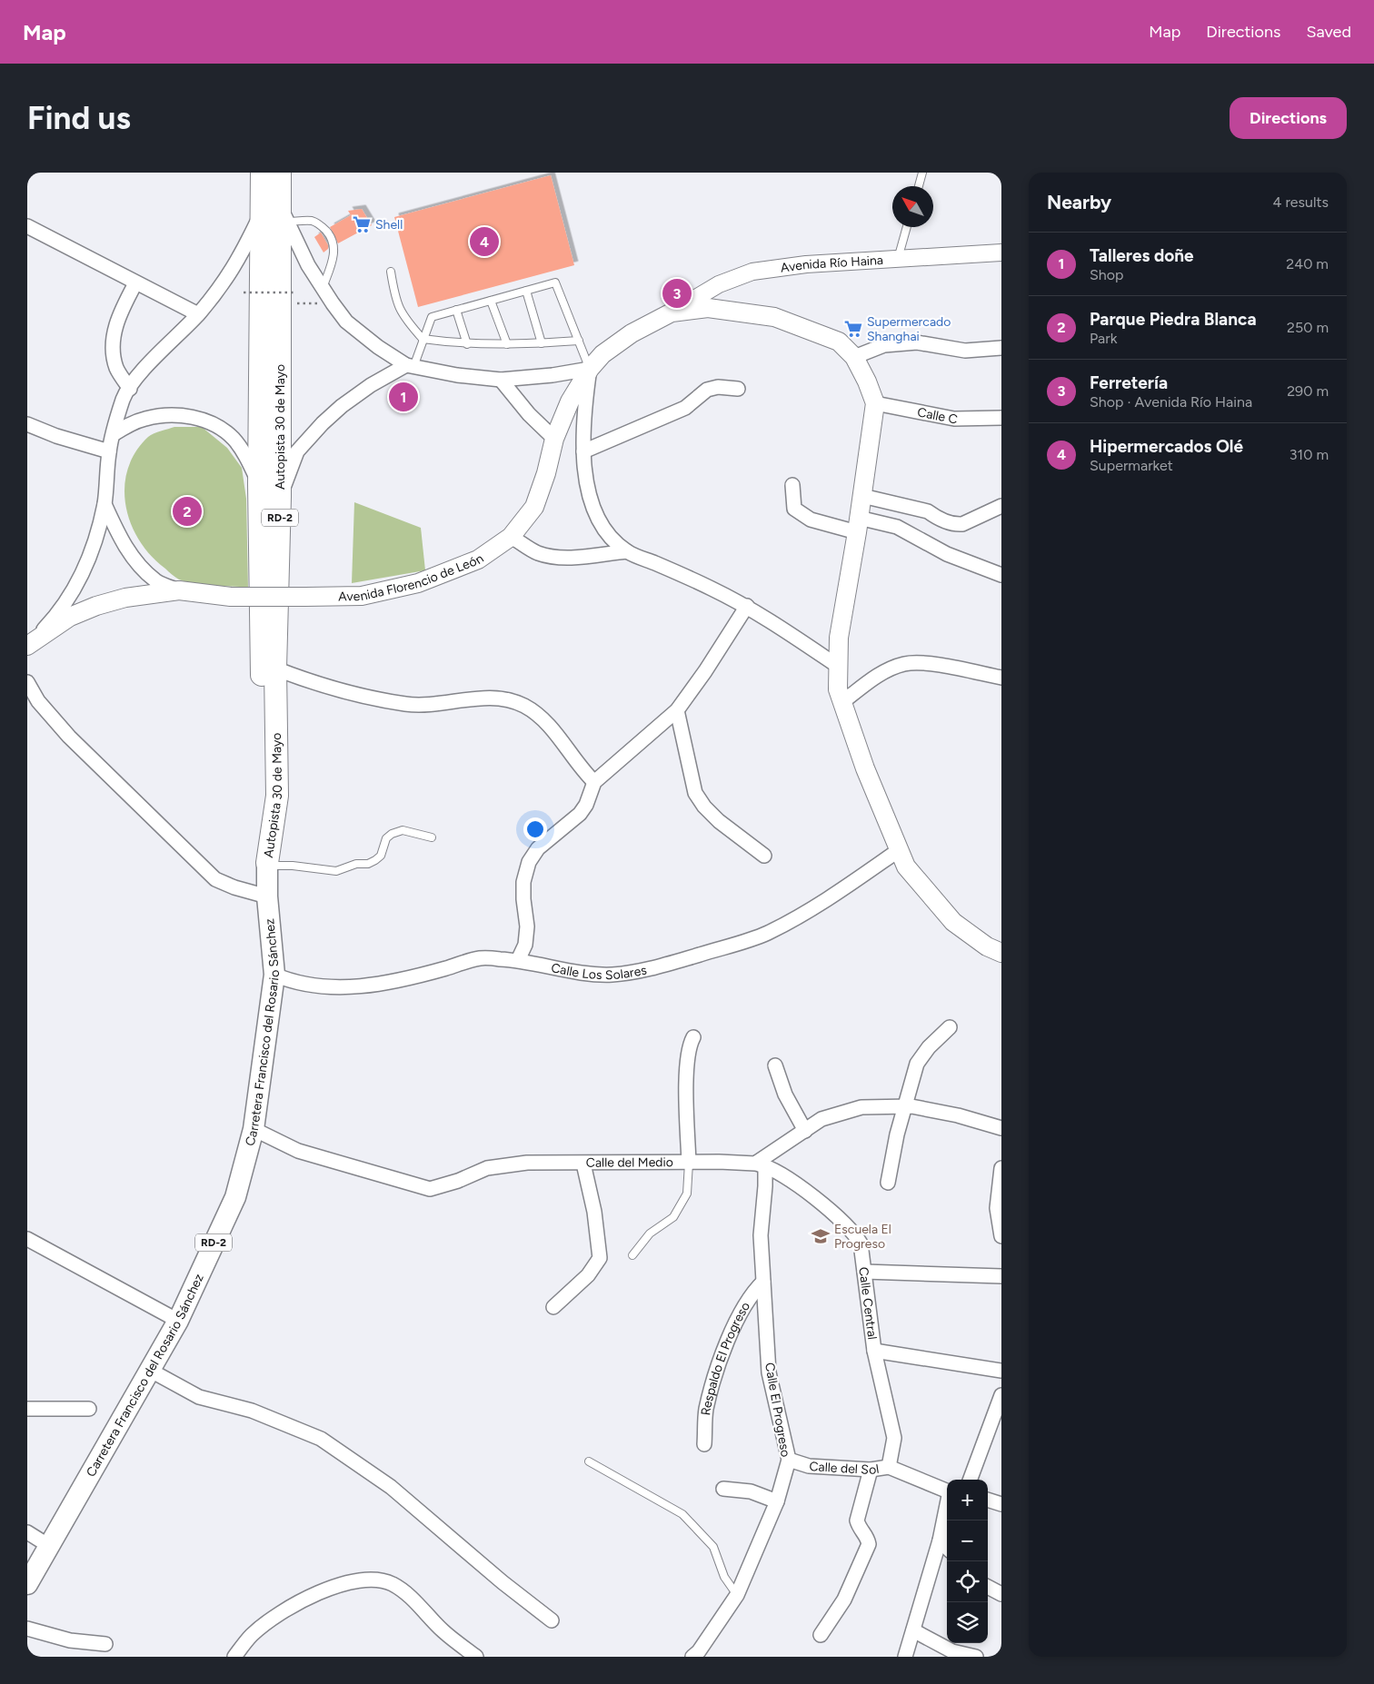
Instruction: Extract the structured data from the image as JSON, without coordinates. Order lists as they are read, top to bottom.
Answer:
{
  "streets": {
    "highway": ["Autopista 30 de Mayo", "RD-2"],
    "main road": ["Avenida Florencio de León", "Carretera Francisco del Rosario Sánchez"],
    "street": [
      "Avenida Río Haina",
      "Calle C",
      "Calle Los Solares",
      "Calle del Medio",
      "Calle Central",
      "Respaldo El Progreso",
      "Calle El Progreso",
      "Calle del Sol"
    ]
  },
  "crossings": [
    ["Avenida Río Haina", "Avenida Florencio de León"],
    ["Autopista 30 de Mayo", "Carretera Francisco del Rosario Sánchez"],
    ["Calle Los Solares", "Carretera Francisco del Rosario Sánchez"],
    ["Carretera Francisco del Rosario Sánchez", "Calle del Medio"],
    ["Calle del Medio", "Calle Central"],
    ["Calle del Medio", "Calle El Progreso"],
    ["Calle Central", "Calle El Progreso"],
    ["Calle Central", "Calle del Sol"],
    ["Respaldo El Progreso", "Calle El Progreso"],
    ["Calle El Progreso", "Calle del Sol"]
  ],
  "places": {
    "supermarket": ["Shell", "Supermercado Shanghai"],
    "school or university": ["Escuela El Progreso"]
  },
  "north": "top left",
  "page": {
    "header": "Map",
    "nav": ["Map", "Directions", "Saved"],
    "buttons": "Directions",
    "title": "Find us",
    "heading": ["Nearby", "4 results"],
    "pins": [
      "4",
      "3",
      "1",
      "2"
    ],
    "list": [
      {
        "mark": "1",
        "name": "Talleres doñe",
        "note": "Shop",
        "value": "240 m"
      },
      {
        "mark": "2",
        "name": "Parque Piedra Blanca",
        "note": "Park",
        "value": "250 m"
      },
      {
        "mark": "3",
        "name": "Ferretería",
        "note": "Shop · Avenida Río Haina",
        "value": "290 m"
      },
      {
        "mark": "4",
        "name": "Hipermercados Olé",
        "note": "Supermarket",
        "value": "310 m"
      }
    ],
    "map_buttons": ["+", "−"]
  }
}
